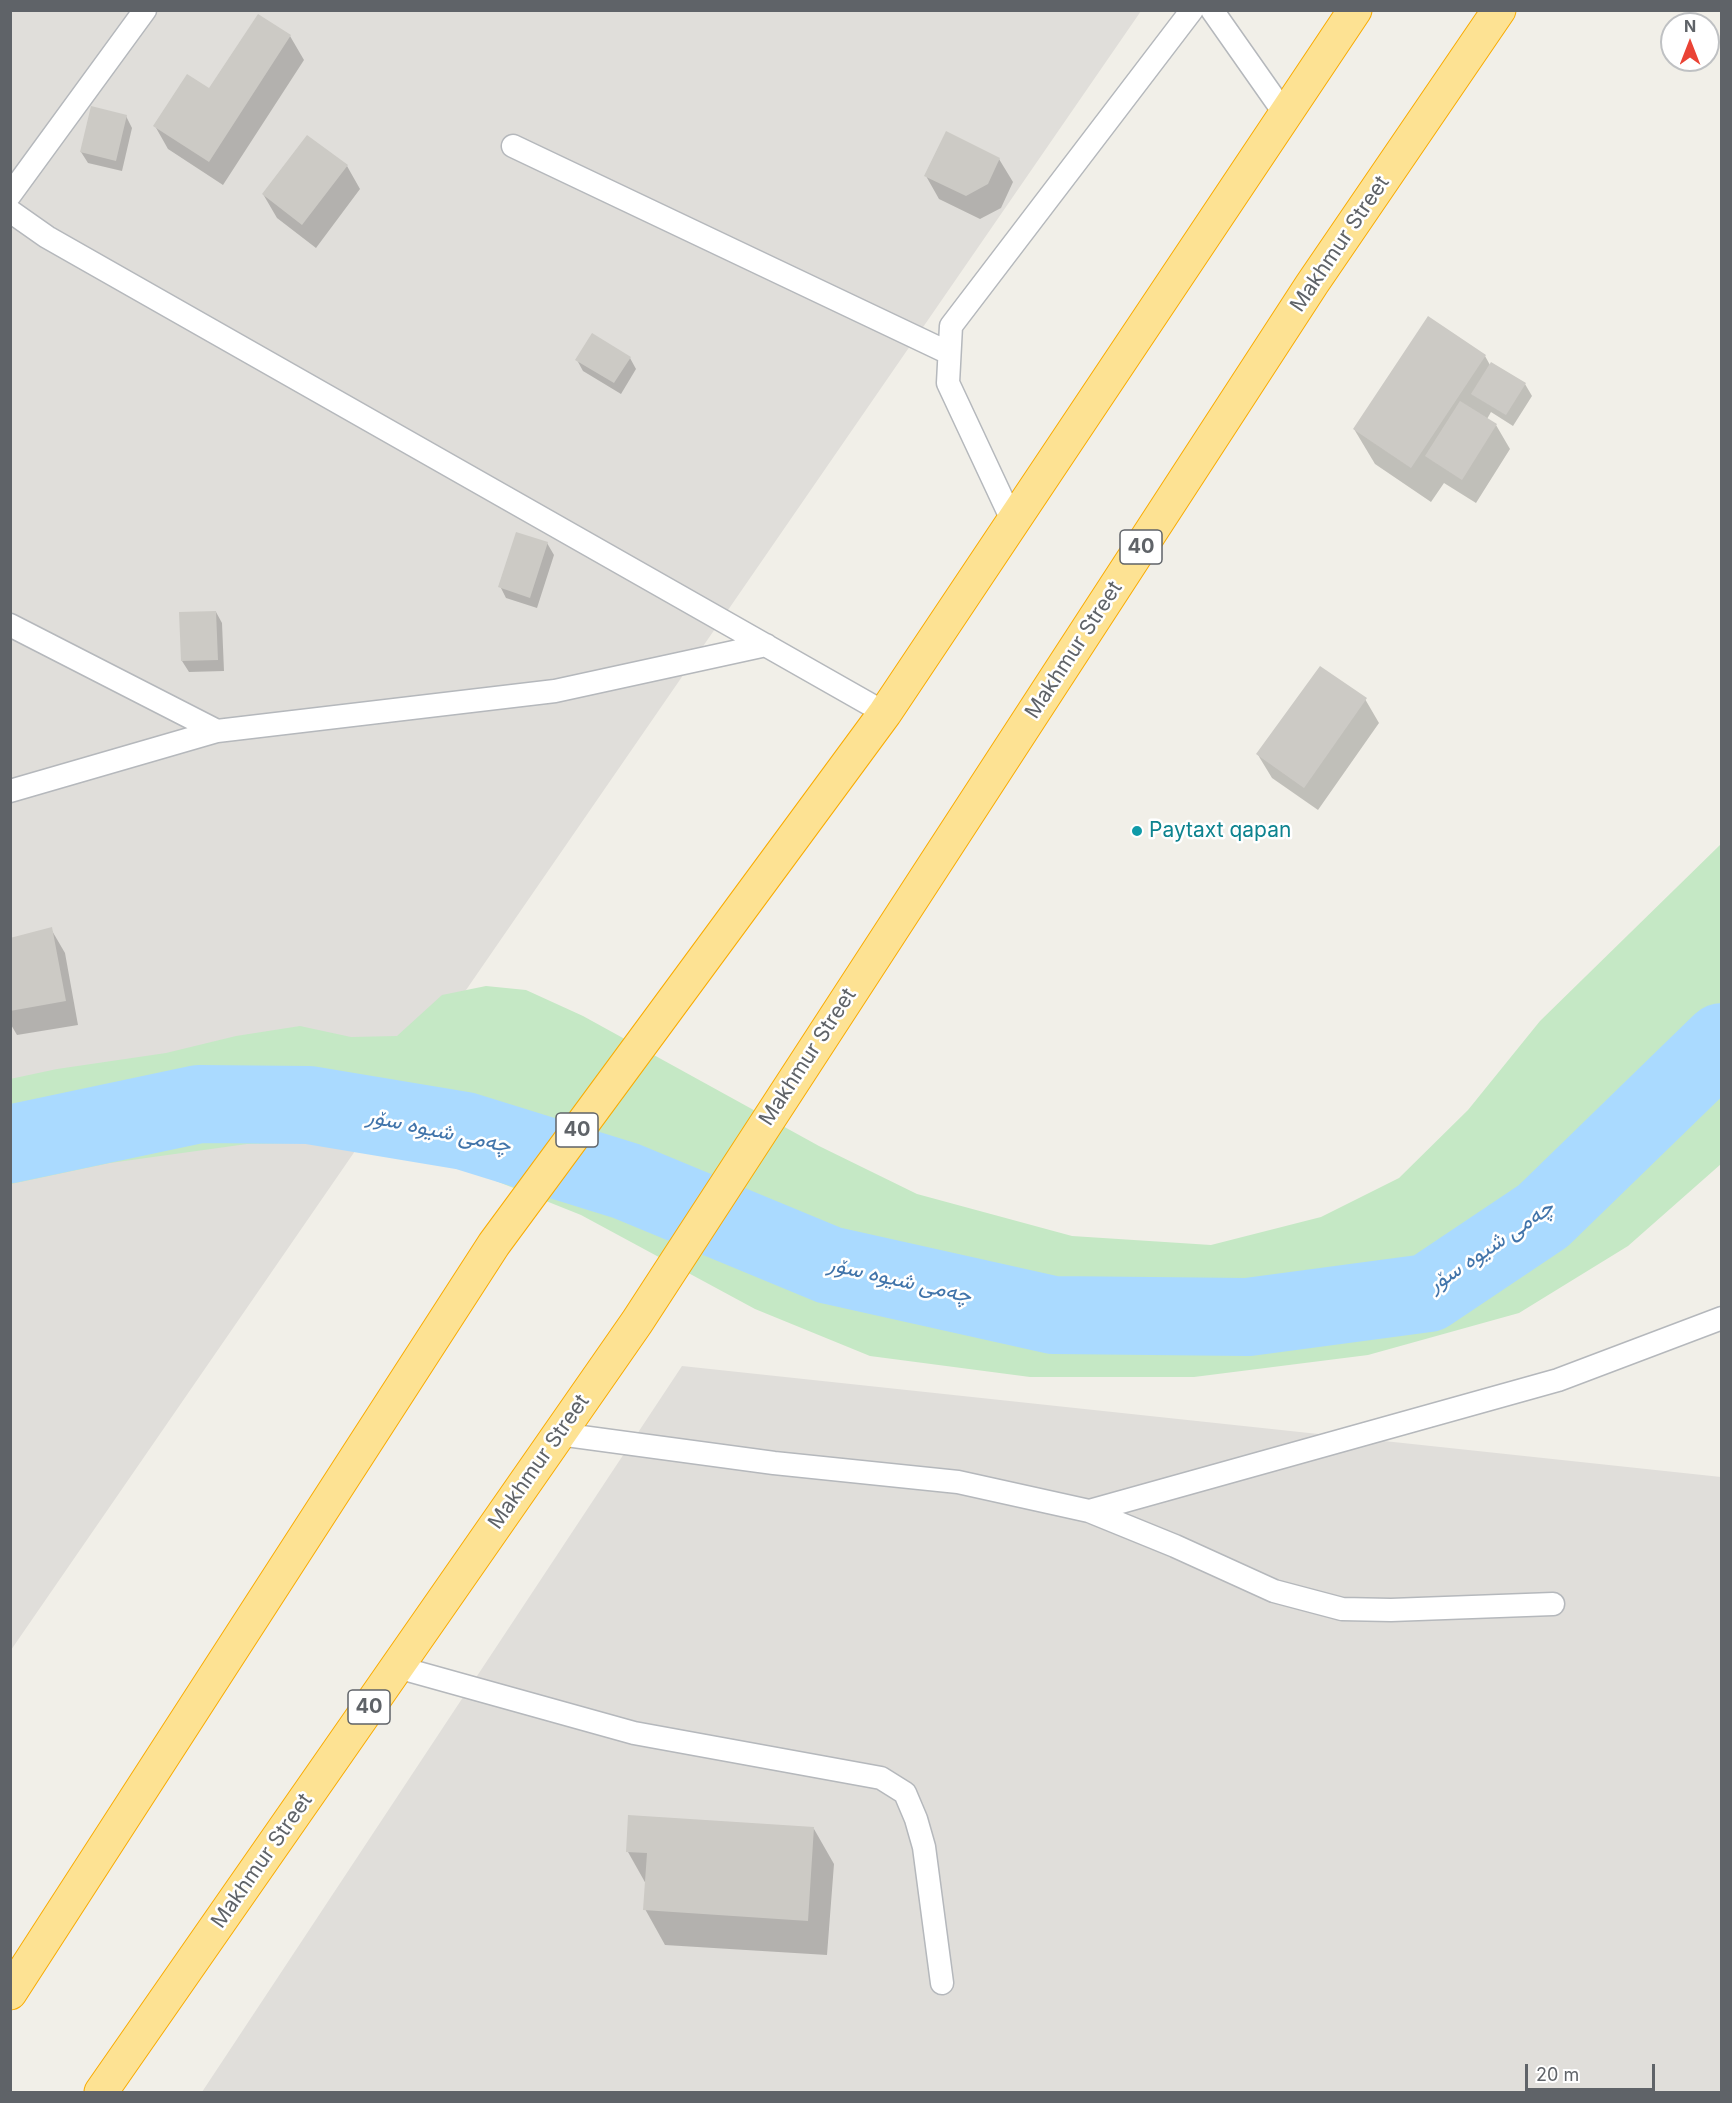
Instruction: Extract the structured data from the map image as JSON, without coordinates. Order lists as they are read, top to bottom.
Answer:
{
  "streets": {
    "highway": ["Makhmur Street", "40"]
  },
  "water": ["چەمی شیوە سۆر"],
  "places": ["Paytaxt qapan"],
  "scale_bar": "20 m",
  "north": "top"
}
